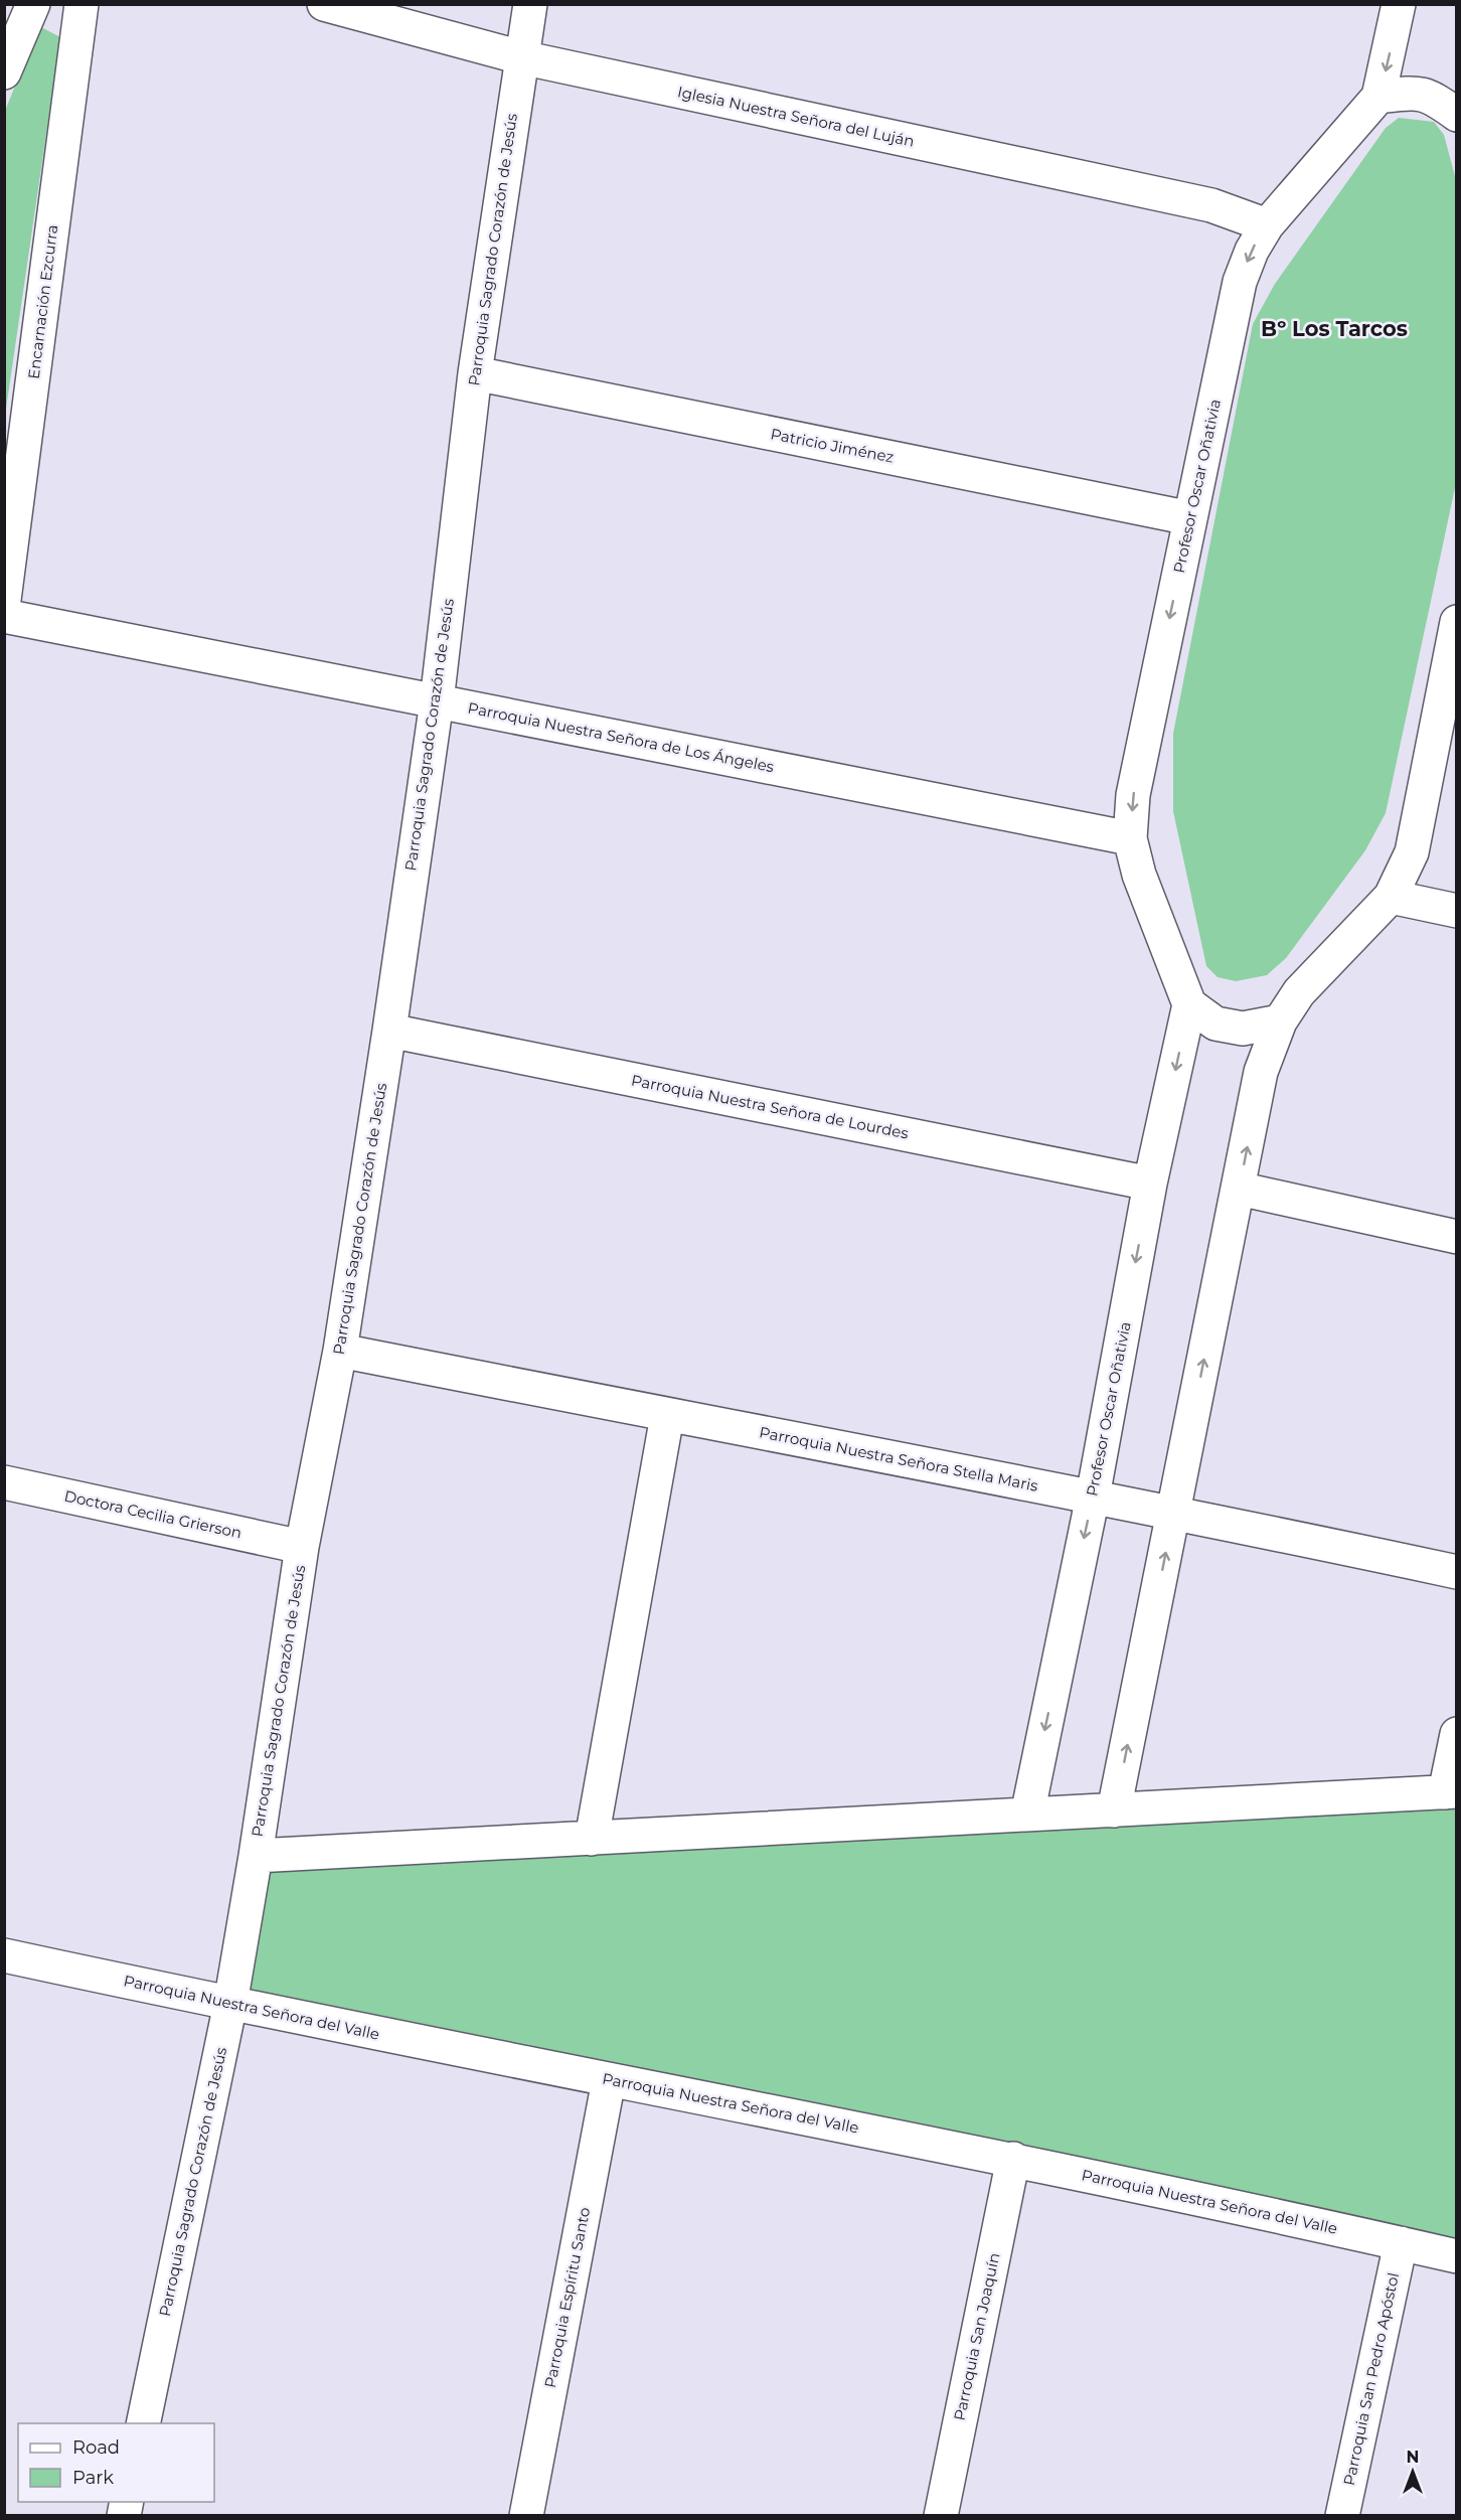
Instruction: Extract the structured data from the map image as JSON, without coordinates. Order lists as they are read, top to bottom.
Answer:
{
  "streets": {
    "street": [
      "Iglesia Nuestra Señora del Luján",
      "Parroquia Sagrado Corazón de Jesús",
      "Encarnación Ezcurra",
      "Patricio Jiménez",
      "Profesor Oscar Oñativia",
      "Parroquia Nuestra Señora de Los Ángeles",
      "Parroquia Nuestra Señora de Lourdes",
      "Parroquia Nuestra Señora Stella Maris",
      "Doctora Cecilia Grierson",
      "Parroquia Nuestra Señora del Valle",
      "Parroquia Espíritu Santo",
      "Parroquia San Joaquín",
      "Parroquia San Pedro Apóstol"
    ]
  },
  "crossings": [
    ["Iglesia Nuestra Señora del Luján", "Parroquia Sagrado Corazón de Jesús"],
    ["Iglesia Nuestra Señora del Luján", "Profesor Oscar Oñativia"],
    ["Parroquia Sagrado Corazón de Jesús", "Patricio Jiménez"],
    ["Parroquia Sagrado Corazón de Jesús", "Parroquia Nuestra Señora de Los Ángeles"],
    ["Parroquia Sagrado Corazón de Jesús", "Parroquia Nuestra Señora de Lourdes"],
    ["Parroquia Sagrado Corazón de Jesús", "Parroquia Nuestra Señora Stella Maris"],
    ["Parroquia Sagrado Corazón de Jesús", "Doctora Cecilia Grierson"],
    ["Parroquia Sagrado Corazón de Jesús", "Parroquia Nuestra Señora del Valle"],
    ["Patricio Jiménez", "Profesor Oscar Oñativia"],
    ["Profesor Oscar Oñativia", "Parroquia Nuestra Señora de Los Ángeles"],
    ["Profesor Oscar Oñativia", "Parroquia Nuestra Señora de Lourdes"],
    ["Profesor Oscar Oñativia", "Parroquia Nuestra Señora Stella Maris"],
    ["Parroquia Nuestra Señora del Valle", "Parroquia Espíritu Santo"],
    ["Parroquia Nuestra Señora del Valle", "Parroquia San Joaquín"],
    ["Parroquia Nuestra Señora del Valle", "Parroquia San Pedro Apóstol"]
  ],
  "districts": ["Bº Los Tarcos"],
  "legend": ["Road", "Park"],
  "north": "top"
}
